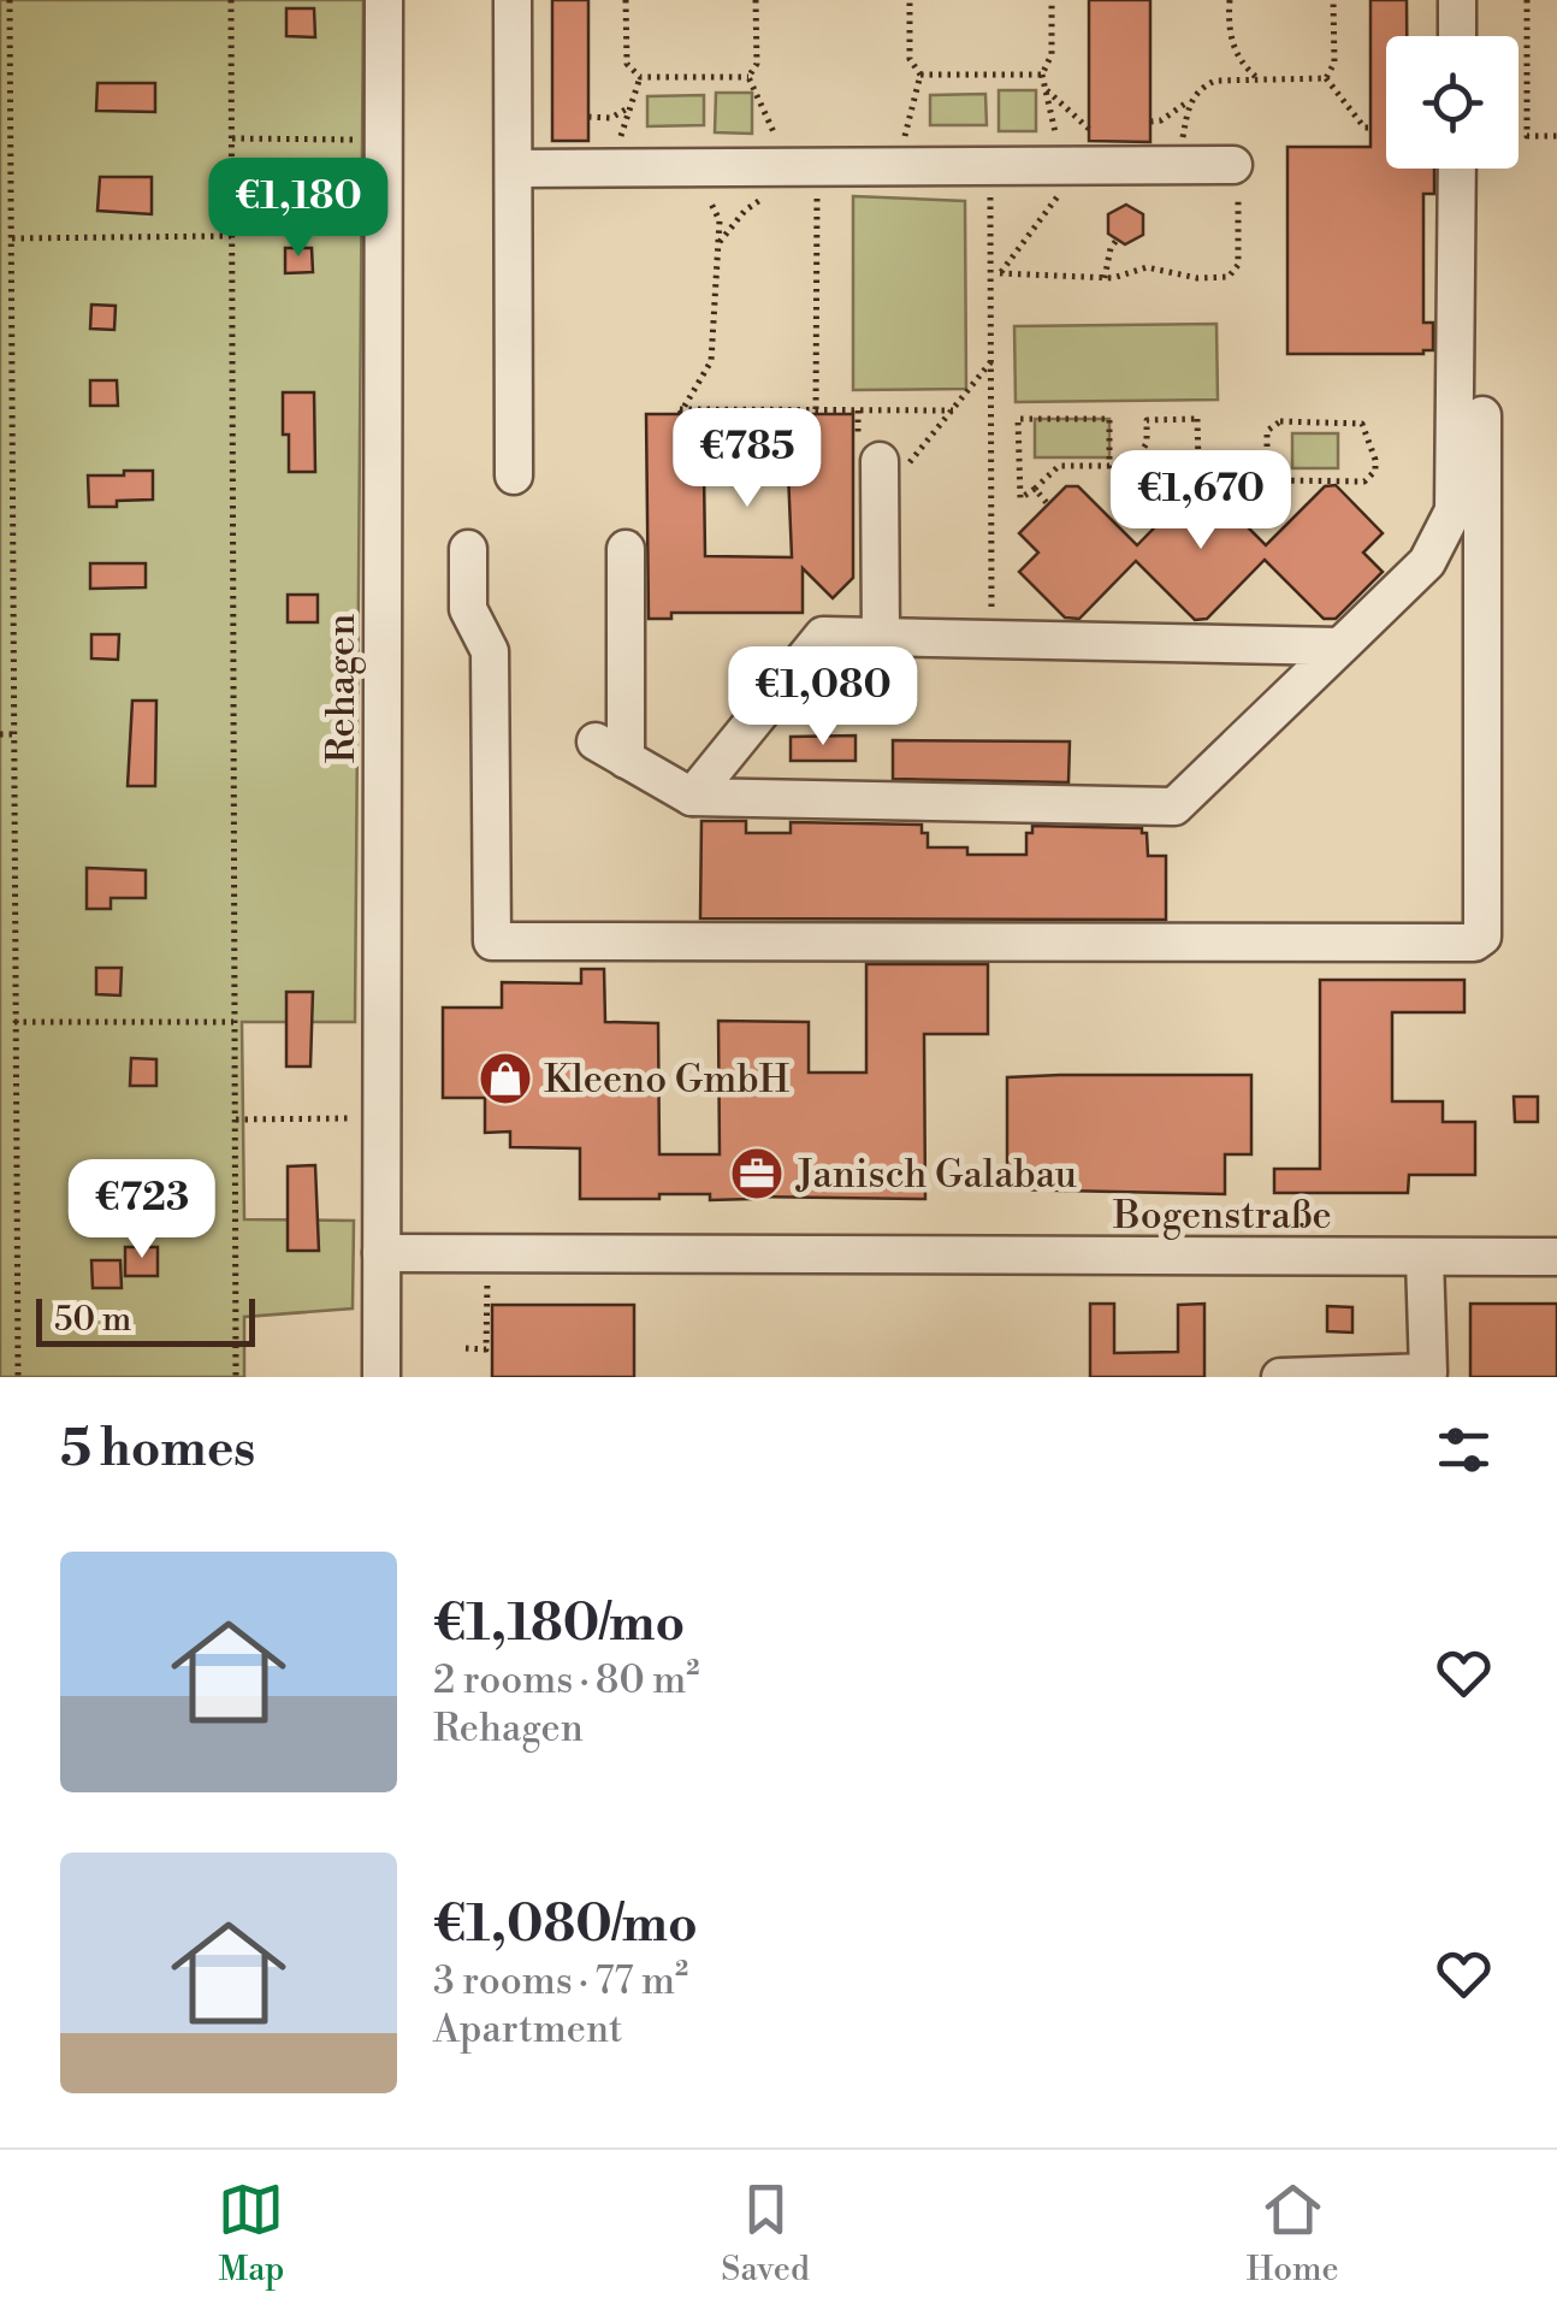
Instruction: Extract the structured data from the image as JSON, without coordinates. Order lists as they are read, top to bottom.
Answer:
{
  "streets": {
    "street": ["Rehagen", "Bogenstraße"]
  },
  "crossings": [
    ["Rehagen", "Bogenstraße"]
  ],
  "places": {
    "shop": ["Kleeno GmbH"],
    "office": ["Janisch Galabau"]
  },
  "scale_bar": "50 m",
  "page": {
    "price": [
      "€1,180",
      "€785",
      "€1,670",
      "€1,080",
      "€723"
    ],
    "scale": "50 m",
    "heading": "5 homes",
    "list": [
      {
        "name": "€1,180/mo",
        "note": "2 rooms · 80 m² · Rehagen"
      },
      {
        "name": "€1,080/mo",
        "note": "3 rooms · 77 m² · Apartment"
      }
    ],
    "tabs": ["Map", "Saved", "Home"]
  }
}
